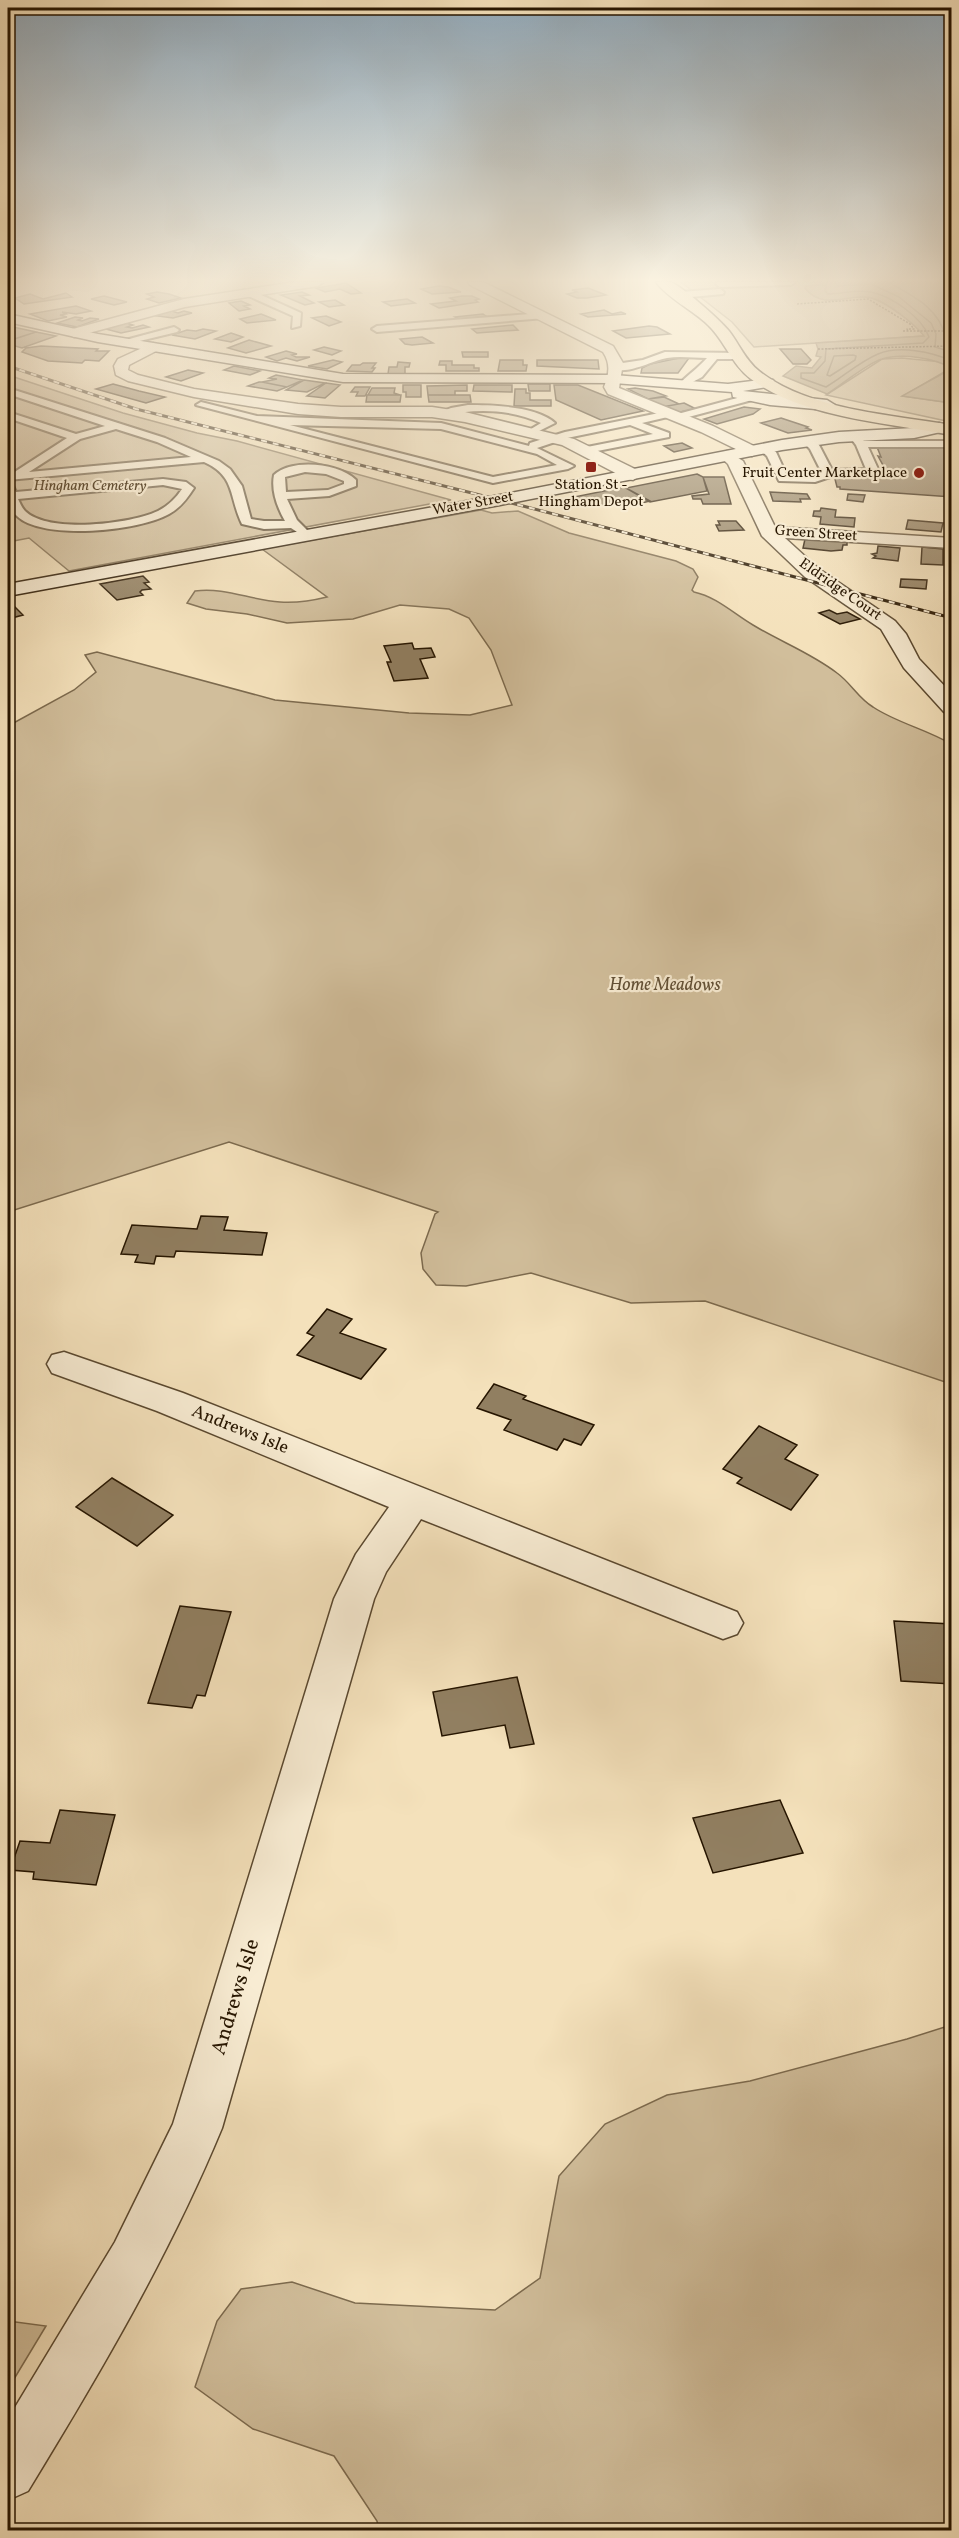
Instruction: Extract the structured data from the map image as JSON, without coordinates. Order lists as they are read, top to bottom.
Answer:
{
  "streets": {
    "street": [
      "Water Street",
      "Green Street",
      "Eldridge Court",
      "Andrews Isle"
    ]
  },
  "crossings": [
    ["Water Street", "Green Street"],
    ["Green Street", "Eldridge Court"]
  ],
  "parks": ["Hingham Cemetery", "Home Meadows"],
  "places": {
    "transit": ["Station St - Hingham Depot"],
    "other": ["Fruit Center Marketplace"]
  }
}
